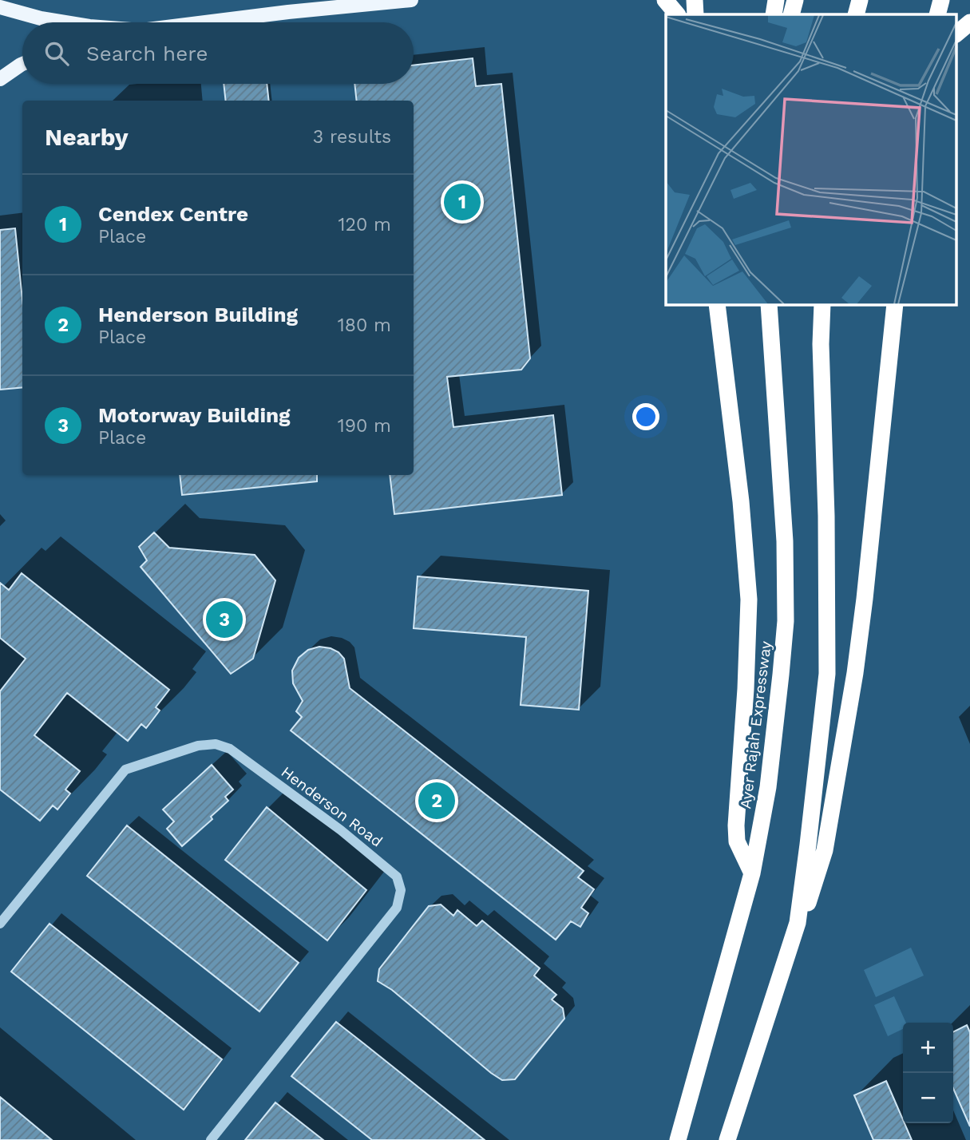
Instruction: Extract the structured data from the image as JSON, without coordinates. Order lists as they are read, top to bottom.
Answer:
{
  "streets": {
    "highway": ["Ayer Rajah Expressway"],
    "street": ["Henderson Road"]
  },
  "page": {
    "search": "Search here",
    "heading": ["Nearby", "3 results"],
    "list": [
      {
        "mark": "1",
        "name": "Cendex Centre",
        "note": "Place",
        "value": "120 m"
      },
      {
        "mark": "2",
        "name": "Henderson Building",
        "note": "Place",
        "value": "180 m"
      },
      {
        "mark": "3",
        "name": "Motorway Building",
        "note": "Place",
        "value": "190 m"
      }
    ],
    "pins": ["1", "3", "2"],
    "map_buttons": ["+", "−"]
  }
}
